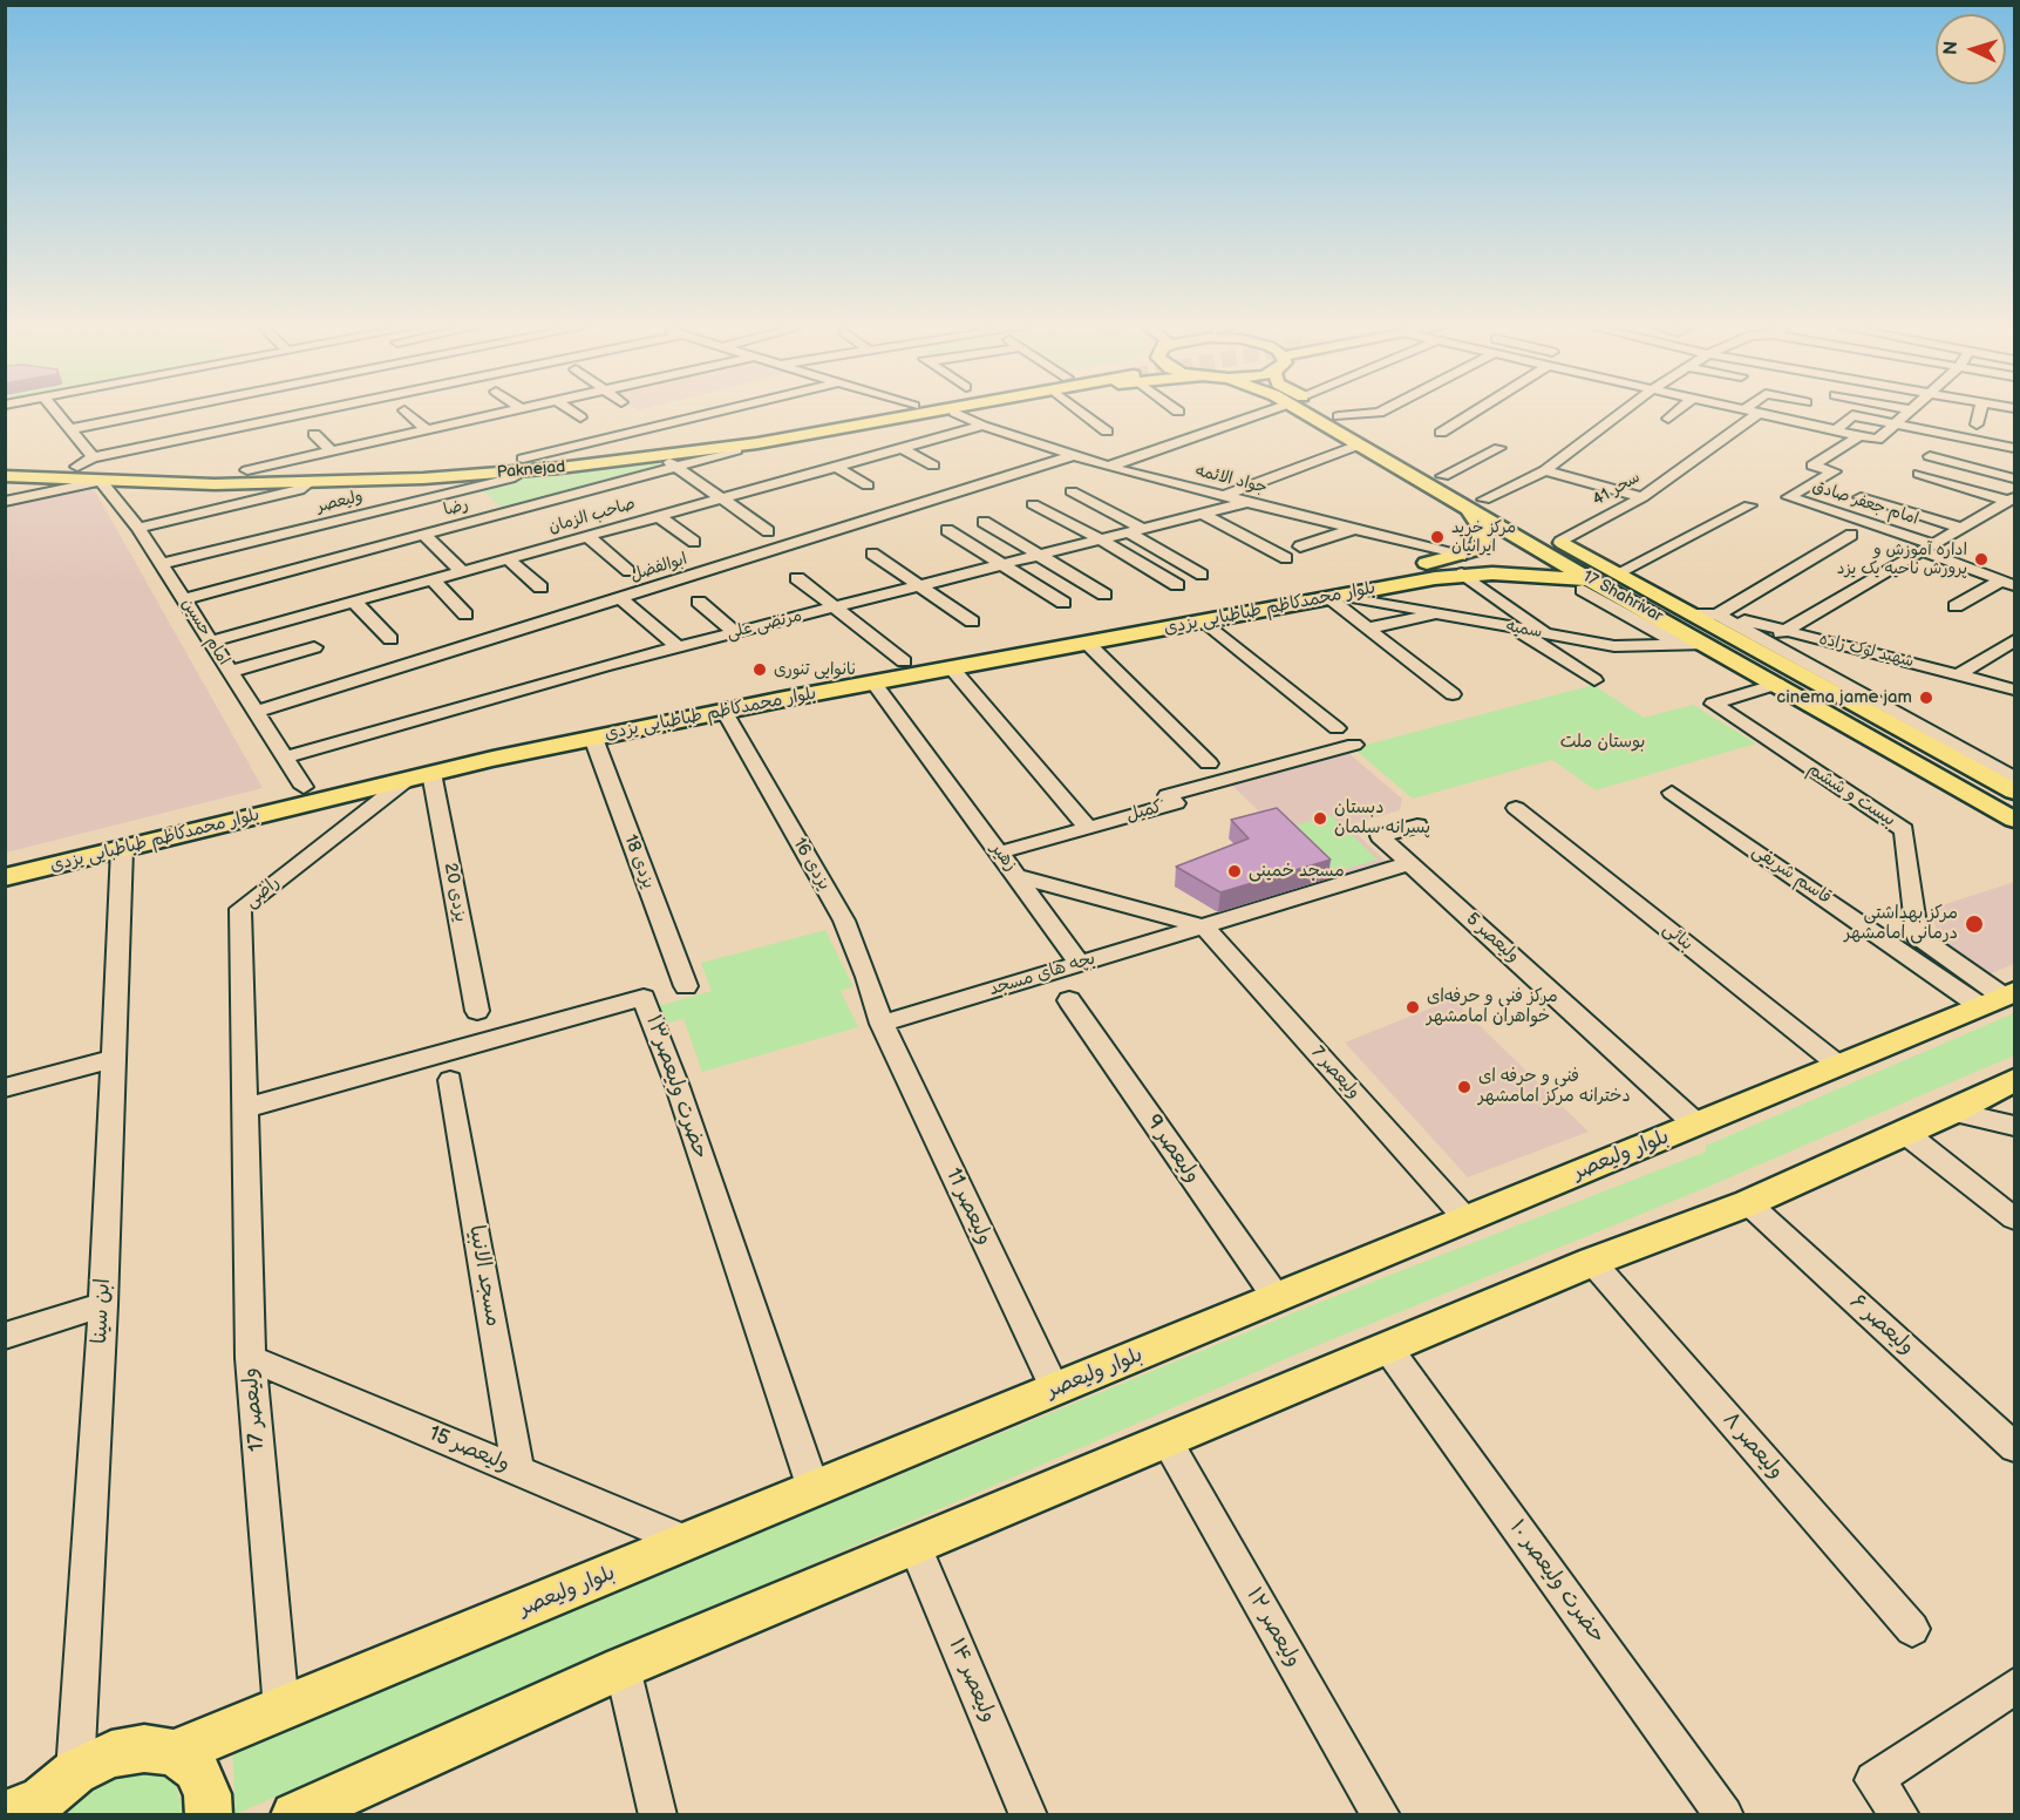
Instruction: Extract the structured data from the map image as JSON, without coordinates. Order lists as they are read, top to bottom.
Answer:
{
  "streets": {
    "main road": [
      "Paknejad",
      "17 Shahrivar",
      "بلوار محمدکاظم طباطبایی یزدی",
      "بلوار ولیعصر"
    ],
    "street": [
      "جواد الائمه",
      "سحر 41",
      "ولیعصر",
      "امام جعفر صادق",
      "رضا",
      "صاحب الزمان",
      "ابوالفضل",
      "مرتضی علی",
      "سمیه",
      "امام حسین",
      "شهید لوک زاده",
      "بیست و ششم",
      "کمیل",
      "زهیر",
      "یزدی 18",
      "یزدی 16",
      "قاسم شریفی",
      "راضی",
      "یزدی 20",
      "بنائی",
      "ولیعصر 5",
      "بچه های مسجد",
      "ولیعصر 7",
      "حضرت ولیعصر۱۳",
      "ولیعصر 9",
      "ولیعصر 11",
      "مسجد الانبیا",
      "ابن سینا",
      "ولیعصر ۶",
      "ولیعصر 17",
      "ولیعصر ۸",
      "ولیعصر 15",
      "حضرت ولیعصر ۱۰",
      "ولیعصر ۱۲",
      "ولیعصر ۱۴"
    ]
  },
  "crossings": [
    ["Paknejad", "ولیعصر"],
    ["Paknejad", "امام حسین"],
    ["جواد الائمه", "صاحب الزمان"],
    ["جواد الائمه", "ابوالفضل"],
    ["جواد الائمه", "بلوار محمدکاظم طباطبایی یزدی"],
    ["جواد الائمه", "مرتضی علی"],
    ["سحر 41", "17 Shahrivar"],
    ["ولیعصر", "امام حسین"],
    ["رضا", "امام حسین"],
    ["صاحب الزمان", "امام حسین"],
    ["ابوالفضل", "امام حسین"],
    ["17 Shahrivar", "بلوار محمدکاظم طباطبایی یزدی"],
    ["17 Shahrivar", "سمیه"],
    ["17 Shahrivar", "شهید لوک زاده"],
    ["17 Shahrivar", "بیست و ششم"],
    ["بلوار محمدکاظم طباطبایی یزدی", "سمیه"],
    ["بلوار محمدکاظم طباطبایی یزدی", "امام حسین"],
    ["بلوار محمدکاظم طباطبایی یزدی", "زهیر"],
    ["بلوار محمدکاظم طباطبایی یزدی", "یزدی 18"],
    ["بلوار محمدکاظم طباطبایی یزدی", "یزدی 16"],
    ["بلوار محمدکاظم طباطبایی یزدی", "راضی"],
    ["بلوار محمدکاظم طباطبایی یزدی", "یزدی 20"],
    ["بلوار محمدکاظم طباطبایی یزدی", "ابن سینا"],
    ["مرتضی علی", "امام حسین"],
    ["کمیل", "زهیر"],
    ["زهیر", "بچه های مسجد"],
    ["زهیر", "ولیعصر 7"],
    ["یزدی 16", "بچه های مسجد"],
    ["یزدی 16", "ولیعصر 11"],
    ["قاسم شریفی", "بلوار ولیعصر"],
    ["راضی", "حضرت ولیعصر۱۳"],
    ["راضی", "ولیعصر 17"],
    ["بنائی", "بلوار ولیعصر"],
    ["ولیعصر 5", "بچه های مسجد"],
    ["ولیعصر 5", "بلوار ولیعصر"],
    ["بچه های مسجد", "ولیعصر 7"],
    ["بچه های مسجد", "ولیعصر 11"],
    ["ولیعصر 7", "بلوار ولیعصر"],
    ["حضرت ولیعصر۱۳", "بلوار ولیعصر"],
    ["حضرت ولیعصر۱۳", "ولیعصر 17"],
    ["ولیعصر 9", "بلوار ولیعصر"],
    ["بلوار ولیعصر", "ولیعصر 11"],
    ["بلوار ولیعصر", "ولیعصر 17"],
    ["بلوار ولیعصر", "ولیعصر 15"],
    ["مسجد الانبیا", "ولیعصر 15"],
    ["ولیعصر 17", "ولیعصر 15"]
  ],
  "parks": ["بوستان ملت"],
  "places": [
    "مرکز خرید ایرانیان",
    "اداره آموزش و پرورش ناحیه یک یزد",
    "نانوایی تنوری",
    "cinema jame jam",
    "دبستان پسرانه سلمان",
    "مسجد خمینی",
    "مرکز بهداشتی درمانی امامشهر",
    "مرکز فنی و حرفه‌ای خواهران امامشهر",
    "فنی و حرفه ای دخترانه مرکز امامشهر"
  ],
  "north": "left"
}
